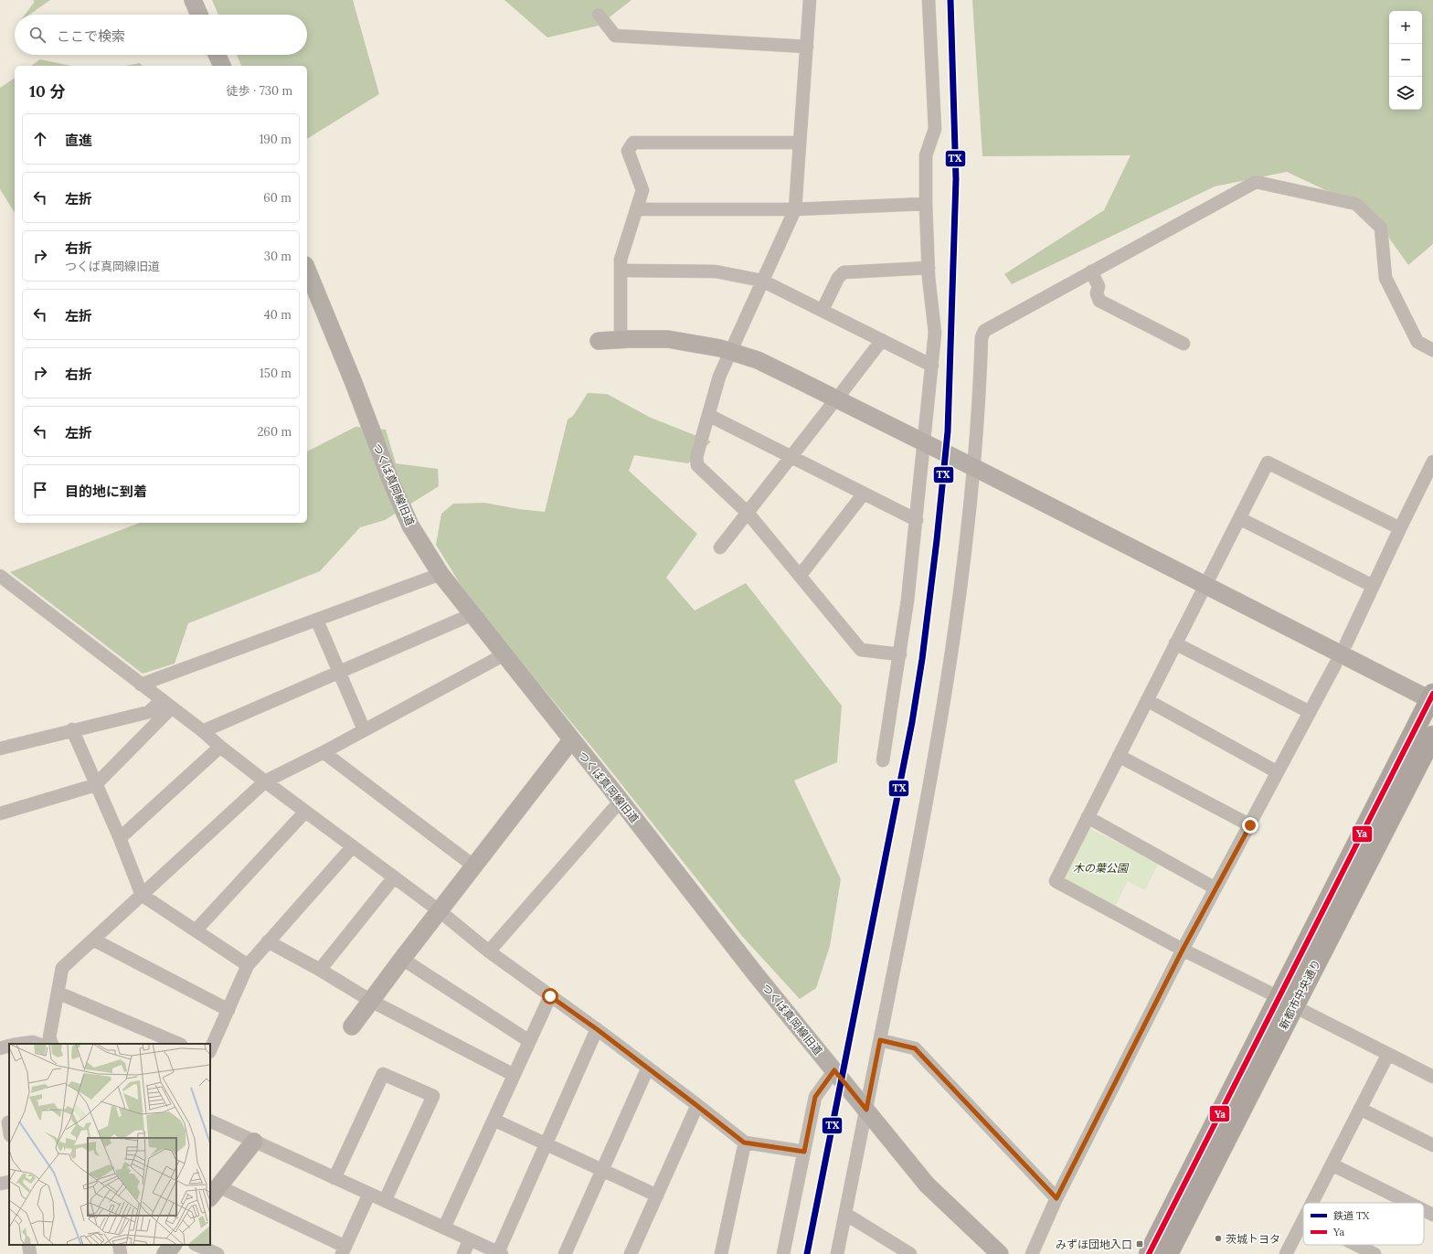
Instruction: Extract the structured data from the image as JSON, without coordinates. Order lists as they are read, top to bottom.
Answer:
{
  "streets": {
    "main road": ["新都市中央通り"],
    "street": ["つくば真岡線旧道"]
  },
  "parks": ["木の葉公園"],
  "places": {
    "other": ["茨城トヨタ"],
    "transit": ["みずほ団地入口"]
  },
  "lines": ["rail line TX", "transit line Ya"],
  "legend": ["鉄道 TX", "Ya"],
  "page": {
    "map_buttons": ["+", "−"],
    "search": "ここで検索",
    "heading": ["10 分", "徒歩 · 730 m"],
    "list": [
      ["直進", "190 m"],
      ["左折", "60 m"],
      ["右折", "つくば真岡線旧道", "30 m"],
      ["左折", "40 m"],
      ["右折", "150 m"],
      ["左折", "260 m"],
      "目的地に到着"
    ]
  }
}
